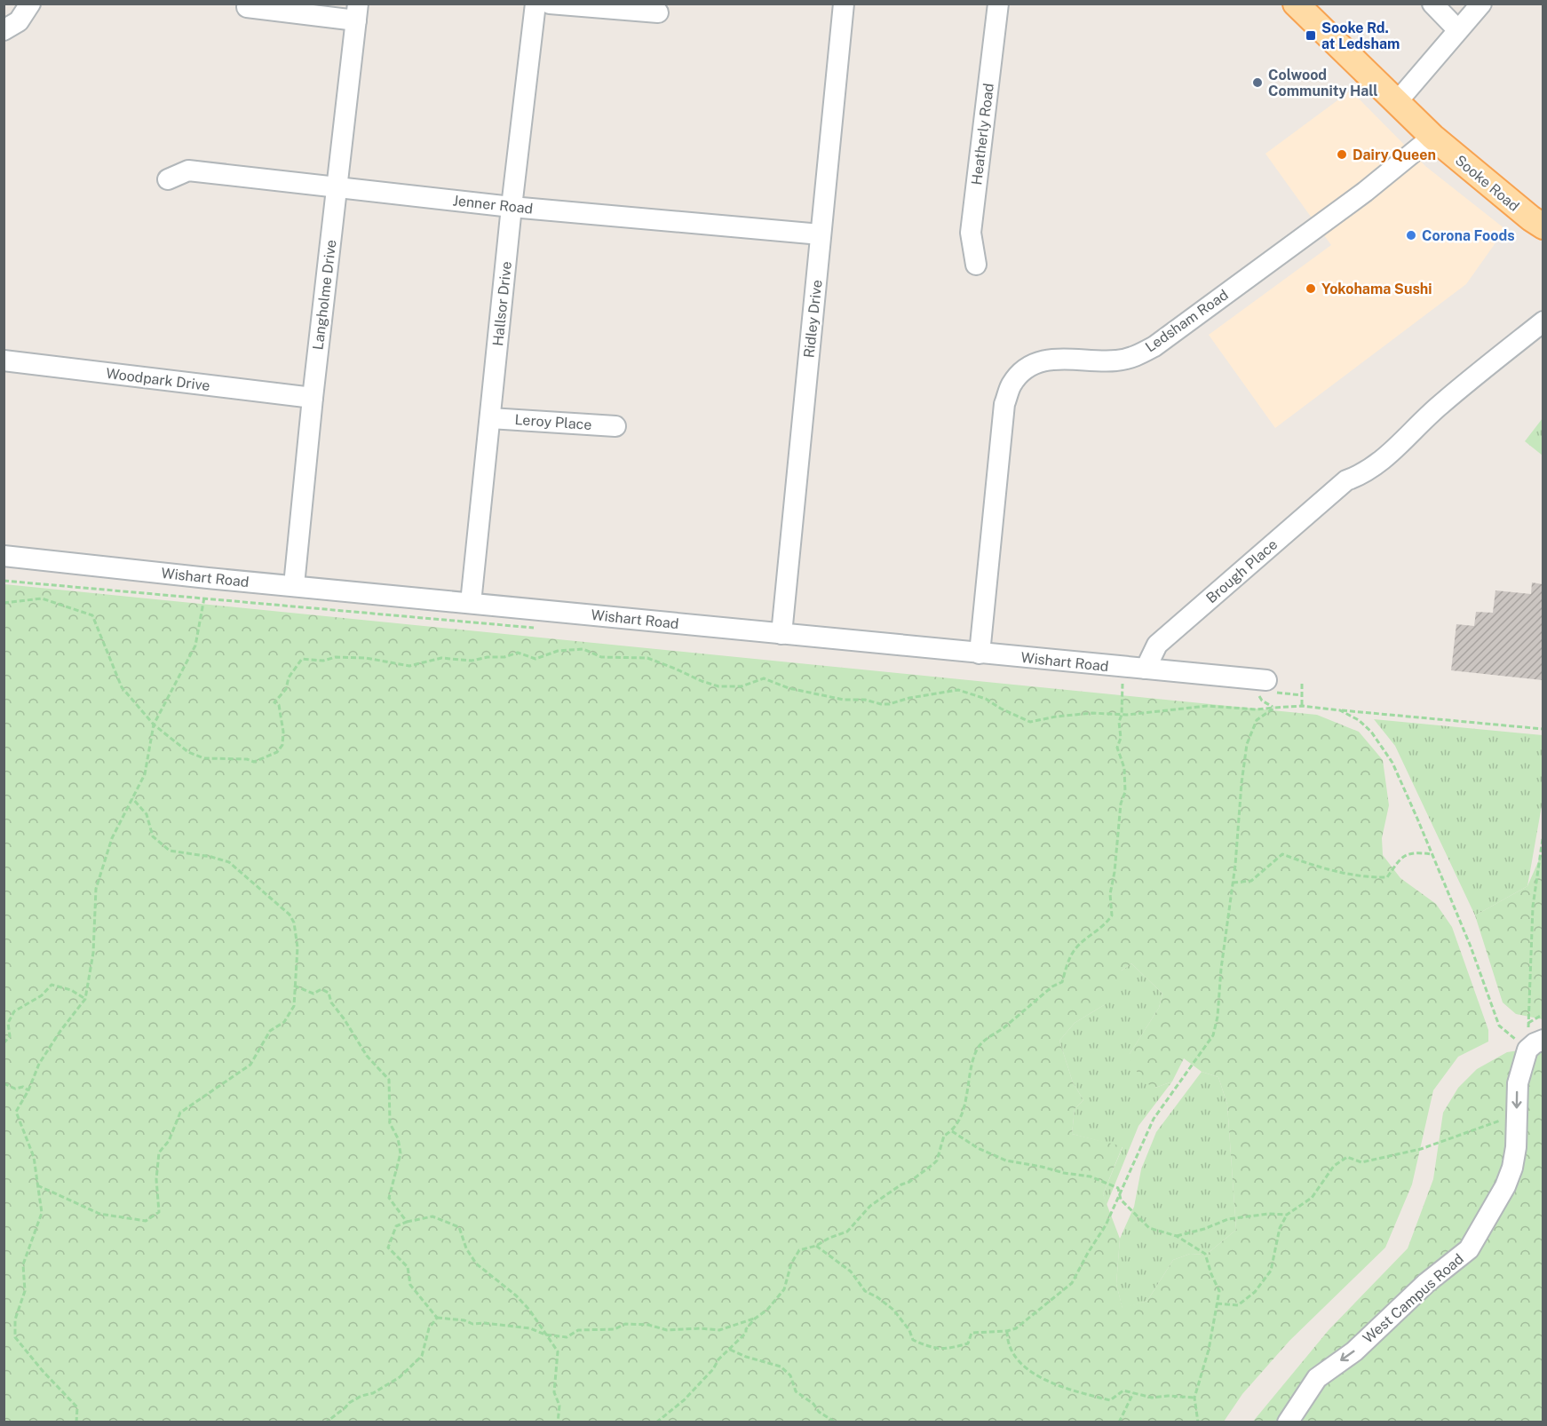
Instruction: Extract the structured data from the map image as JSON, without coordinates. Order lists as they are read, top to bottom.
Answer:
{
  "streets": {
    "main road": ["Sooke Road"],
    "street": [
      "Heatherly Road",
      "Jenner Road",
      "Langholme Drive",
      "Hallsor Drive",
      "Ridley Drive",
      "Ledsham Road",
      "Woodpark Drive",
      "Leroy Place",
      "Brough Place",
      "Wishart Road",
      "West Campus Road"
    ]
  },
  "crossings": [
    ["Sooke Road", "Ledsham Road"],
    ["Jenner Road", "Langholme Drive"],
    ["Jenner Road", "Hallsor Drive"],
    ["Jenner Road", "Ridley Drive"],
    ["Langholme Drive", "Woodpark Drive"],
    ["Langholme Drive", "Wishart Road"],
    ["Hallsor Drive", "Leroy Place"],
    ["Hallsor Drive", "Wishart Road"],
    ["Ridley Drive", "Wishart Road"],
    ["Ledsham Road", "Wishart Road"],
    ["Brough Place", "Wishart Road"]
  ],
  "one_way": ["West Campus Road"],
  "places": {
    "transit": ["Sooke Rd. at Ledsham"],
    "other": [
      "Colwood Community Hall",
      "Dairy Queen",
      "Corona Foods",
      "Yokohama Sushi"
    ]
  }
}
